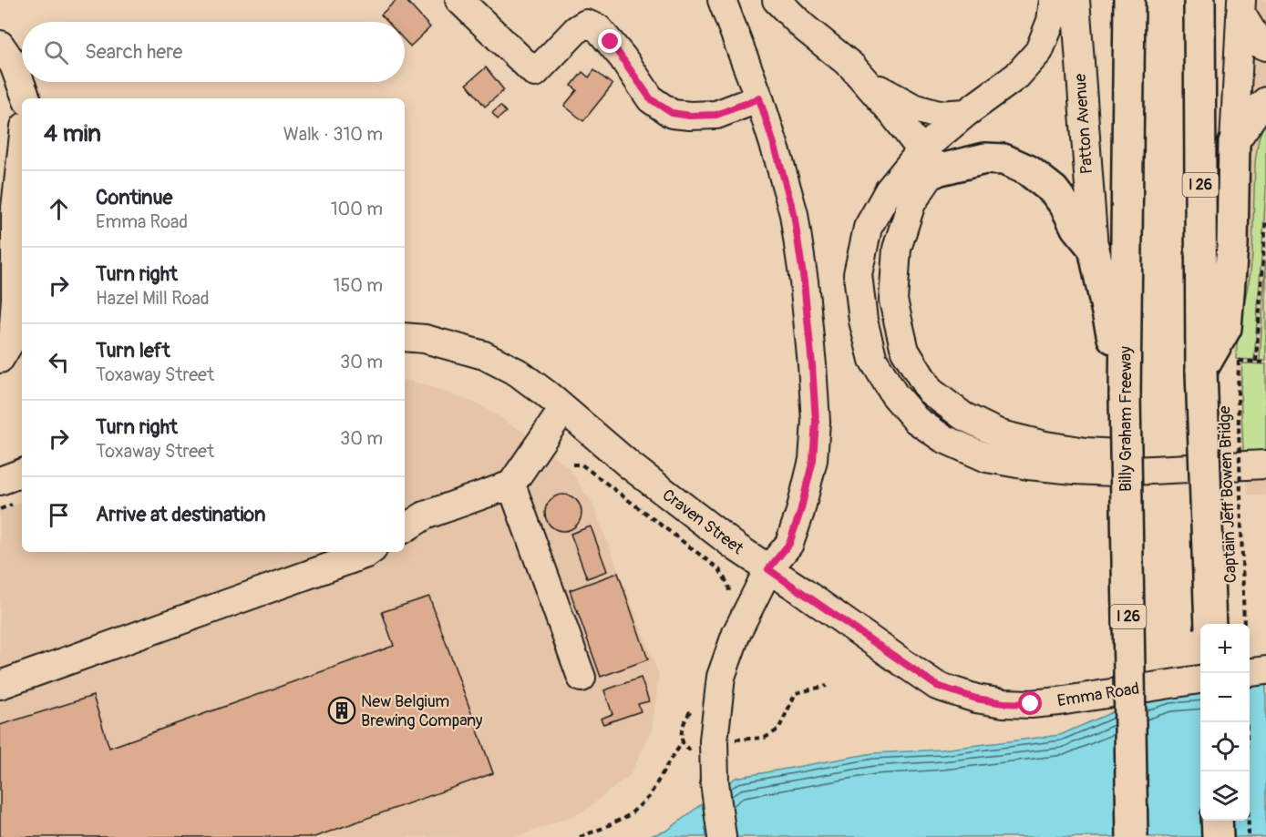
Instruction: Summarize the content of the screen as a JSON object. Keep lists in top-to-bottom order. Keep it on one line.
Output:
{"streets":{"highway":["I 26","Billy Graham Freeway"],"street":["Patton Avenue","Craven Street","Emma Road"],"path":["Captain Jeff Bowen Bridge"]},"crossings":[["Craven Street","Emma Road"]],"places":{"building":["New Belgium Brewing Company"]},"page":{"search":"Search here","heading":["4 min","Walk · 310 m"],"list":[["Continue","Emma Road","100 m"],["Turn right","Hazel Mill Road","150 m"],["Turn left","Toxaway Street","30 m"],["Turn right","Toxaway Street","30 m"],"Arrive at destination"],"map_buttons":["+","−"]}}
